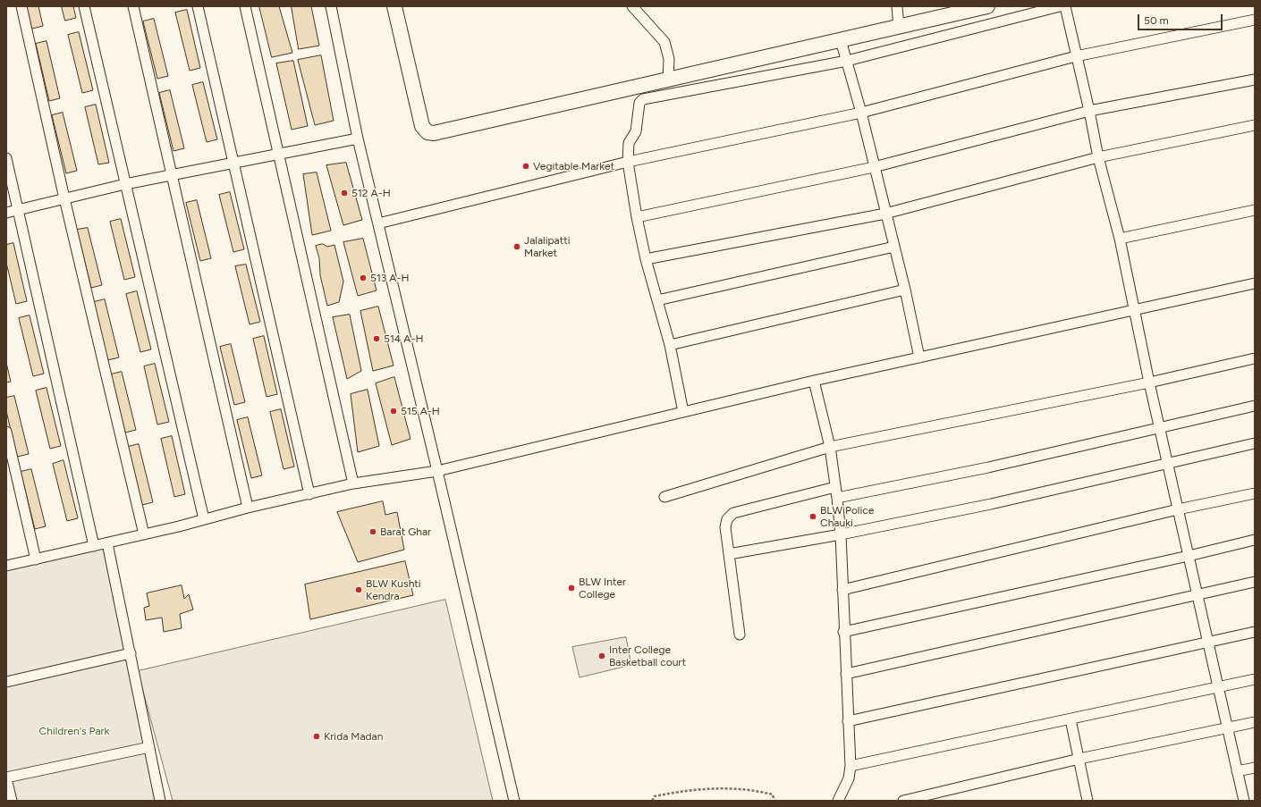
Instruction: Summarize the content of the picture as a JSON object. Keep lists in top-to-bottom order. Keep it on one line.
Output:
{"parks":["Children's Park"],"places":["Vegitable Market","512 A-H","Jalalipatti Market","513 A-H","514 A-H","515 A-H","BLW Police Chauki","Barat Ghar","BLW Inter College","BLW Kushti Kendra","Inter College Basketball court","Krida Madan"],"scale_bar":"50 m"}
